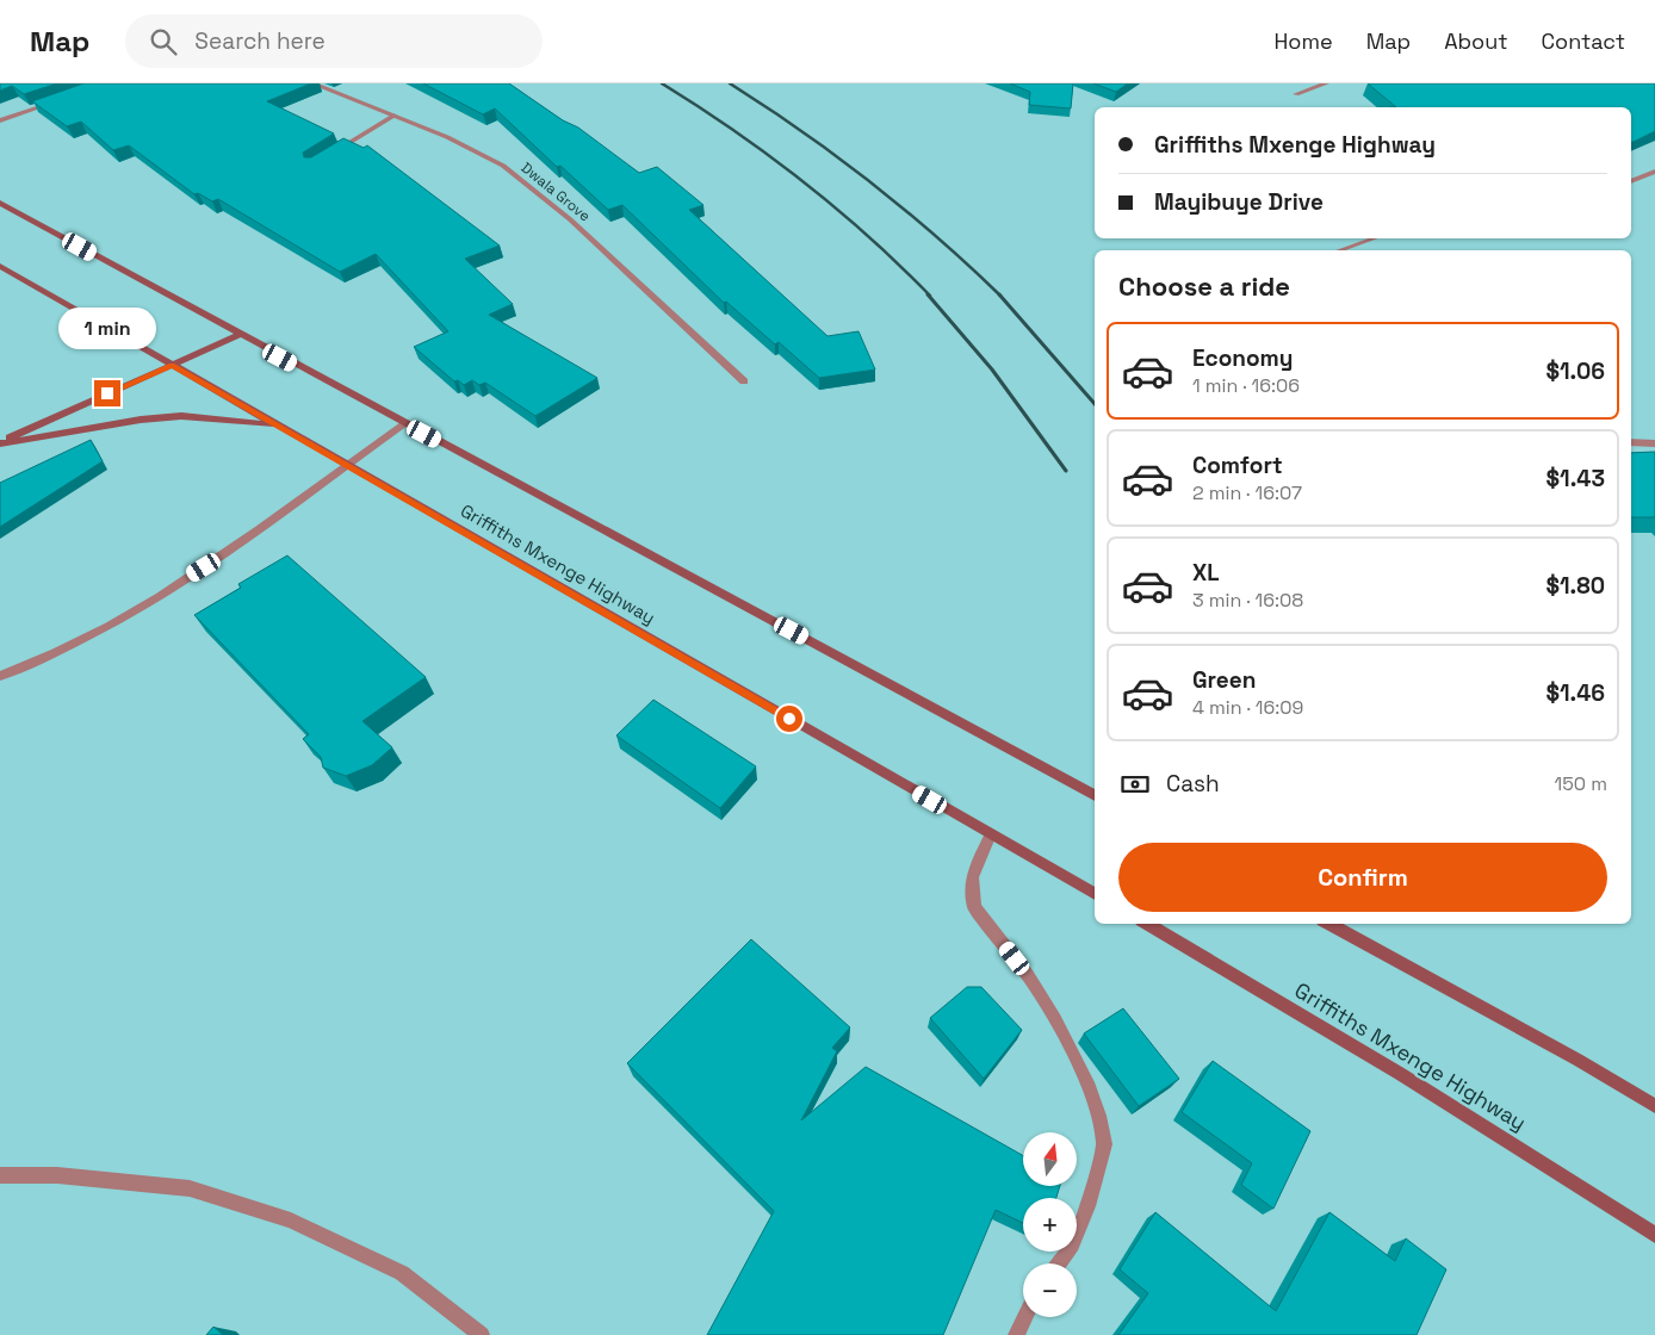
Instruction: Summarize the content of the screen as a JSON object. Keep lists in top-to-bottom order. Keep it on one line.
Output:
{"streets":{"street":["Dwala Grove","Griffiths Mxenge Highway"]},"north":"top","page":{"header":"Map","search":"Search here","nav":["Home","Map","About","Contact"],"banner":["Griffiths Mxenge Highway","Mayibuye Drive"],"heading":"Choose a ride","bubble":"1 min","list":[{"name":"Economy","note":"1 min · 16:06","value":"$1.06"},{"name":"Comfort","note":"2 min · 16:07","value":"$1.43"},{"name":"XL","note":"3 min · 16:08","value":"$1.80"},{"name":"Green","note":"4 min · 16:09","value":"$1.46"}],"pay":["Cash","150 m"],"buttons":"Confirm","map_buttons":["+","−"]}}
